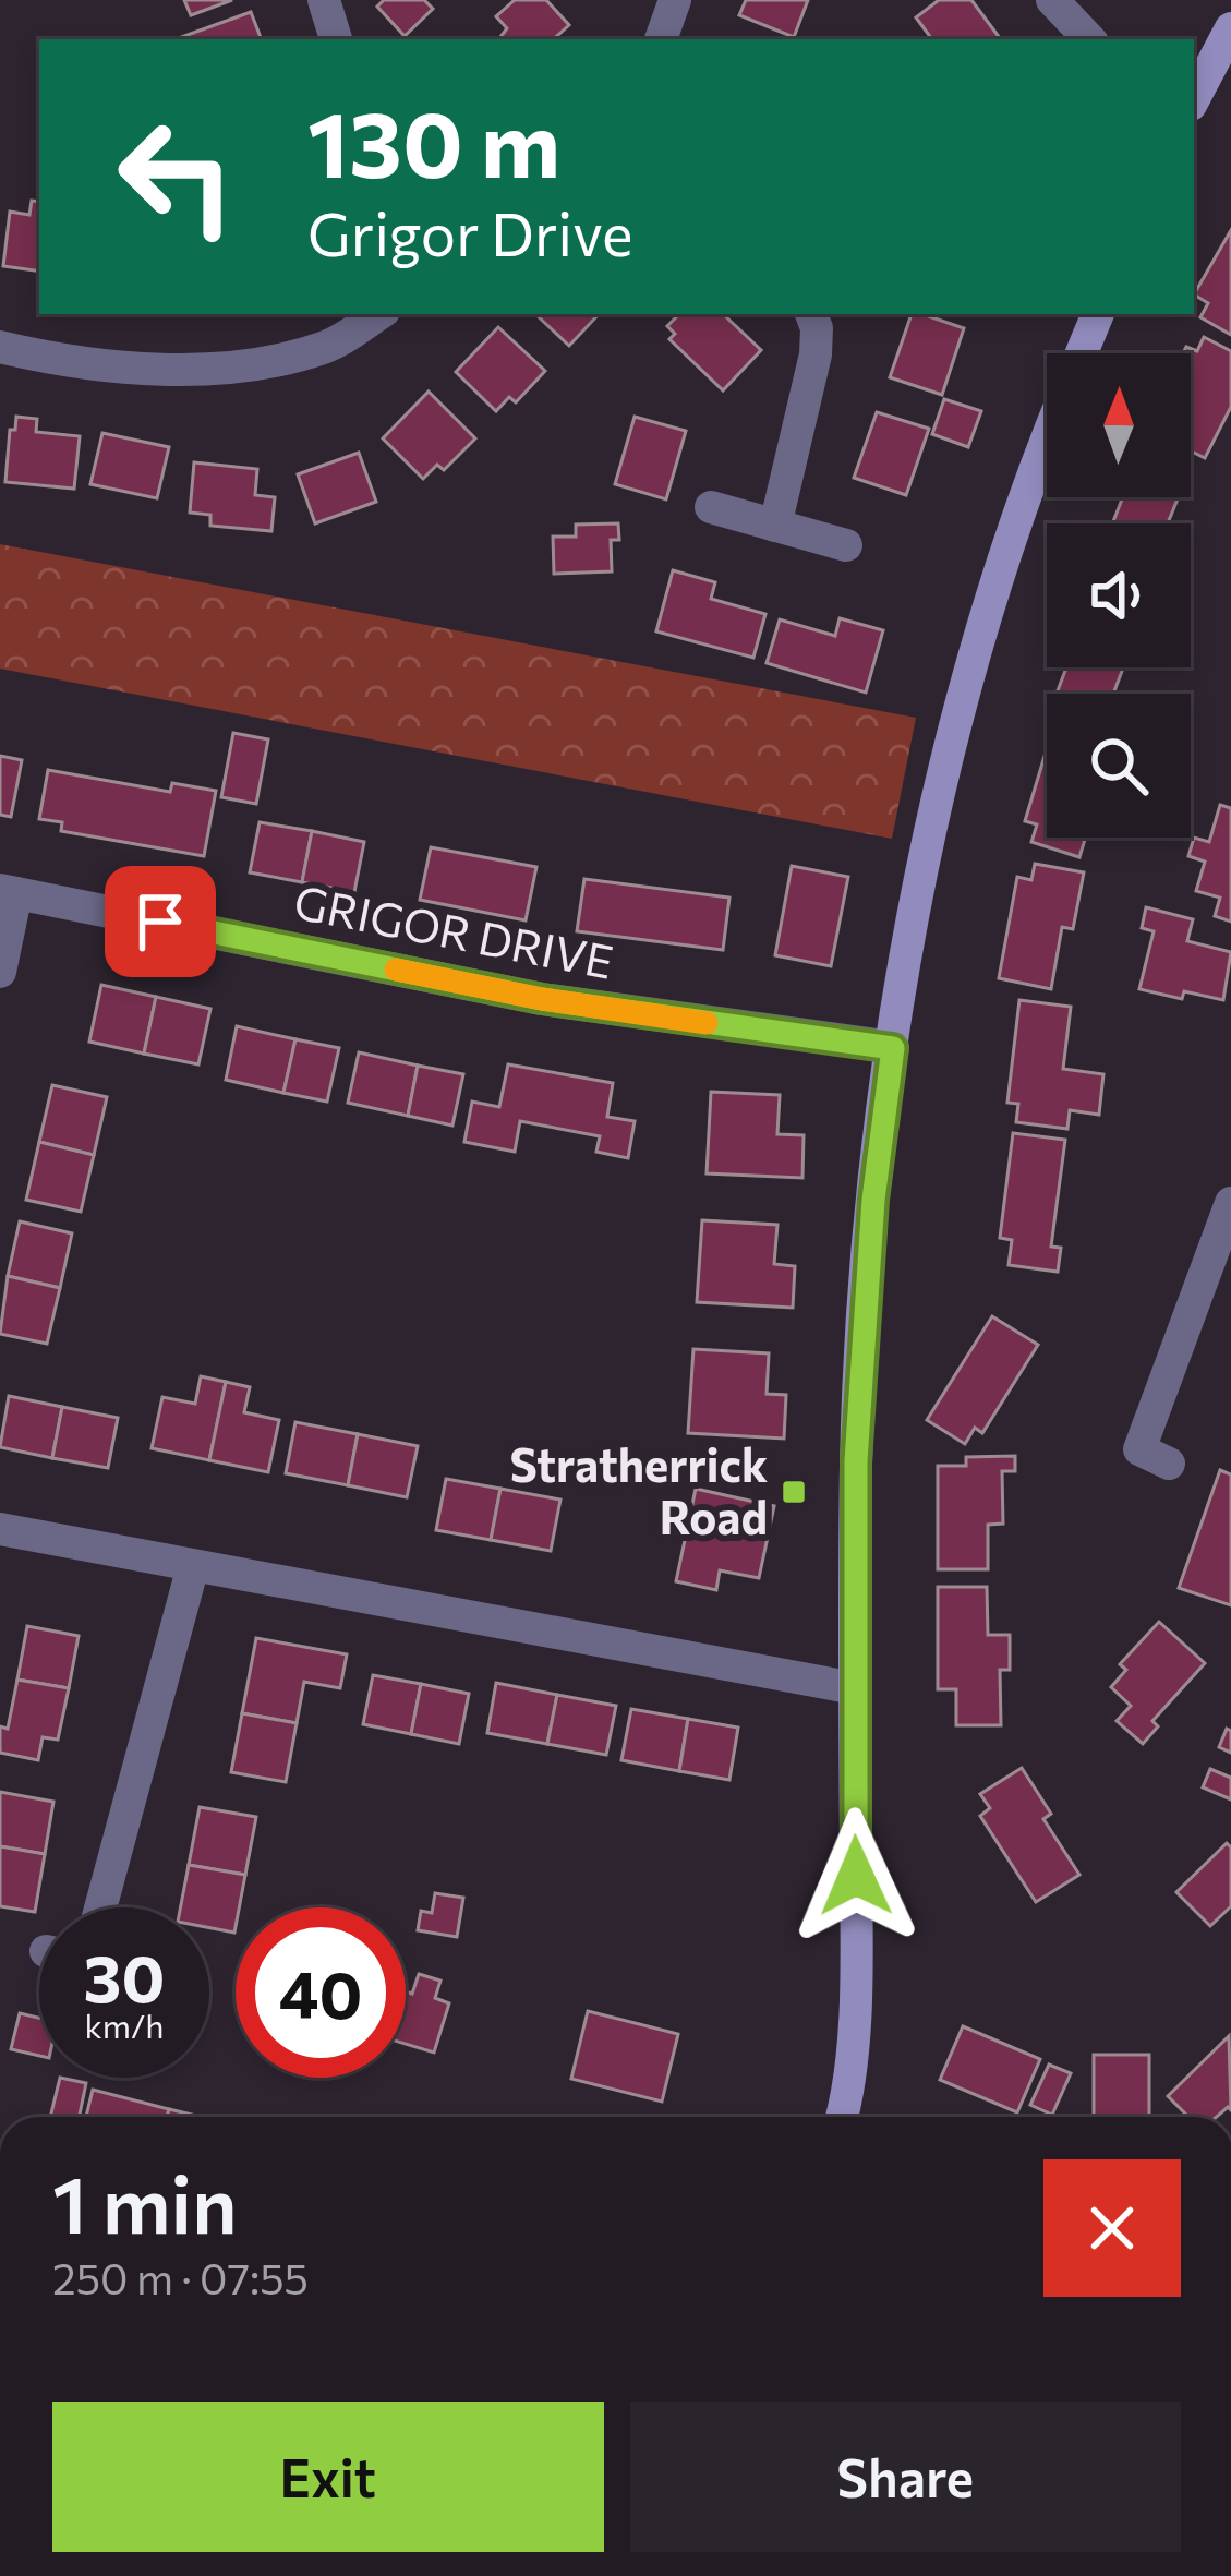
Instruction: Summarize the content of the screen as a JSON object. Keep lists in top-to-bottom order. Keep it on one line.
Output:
{"streets":{"street":["GRIGOR DRIVE"]},"places":{"transit":["Stratherrick Road"]},"north":"top","page":{"turn":["130 m","Grigor Drive"],"speed":"30 km/h","limit":"40","heading":["1 min","250 m · 07:55"],"buttons":["Exit","Share"]}}
